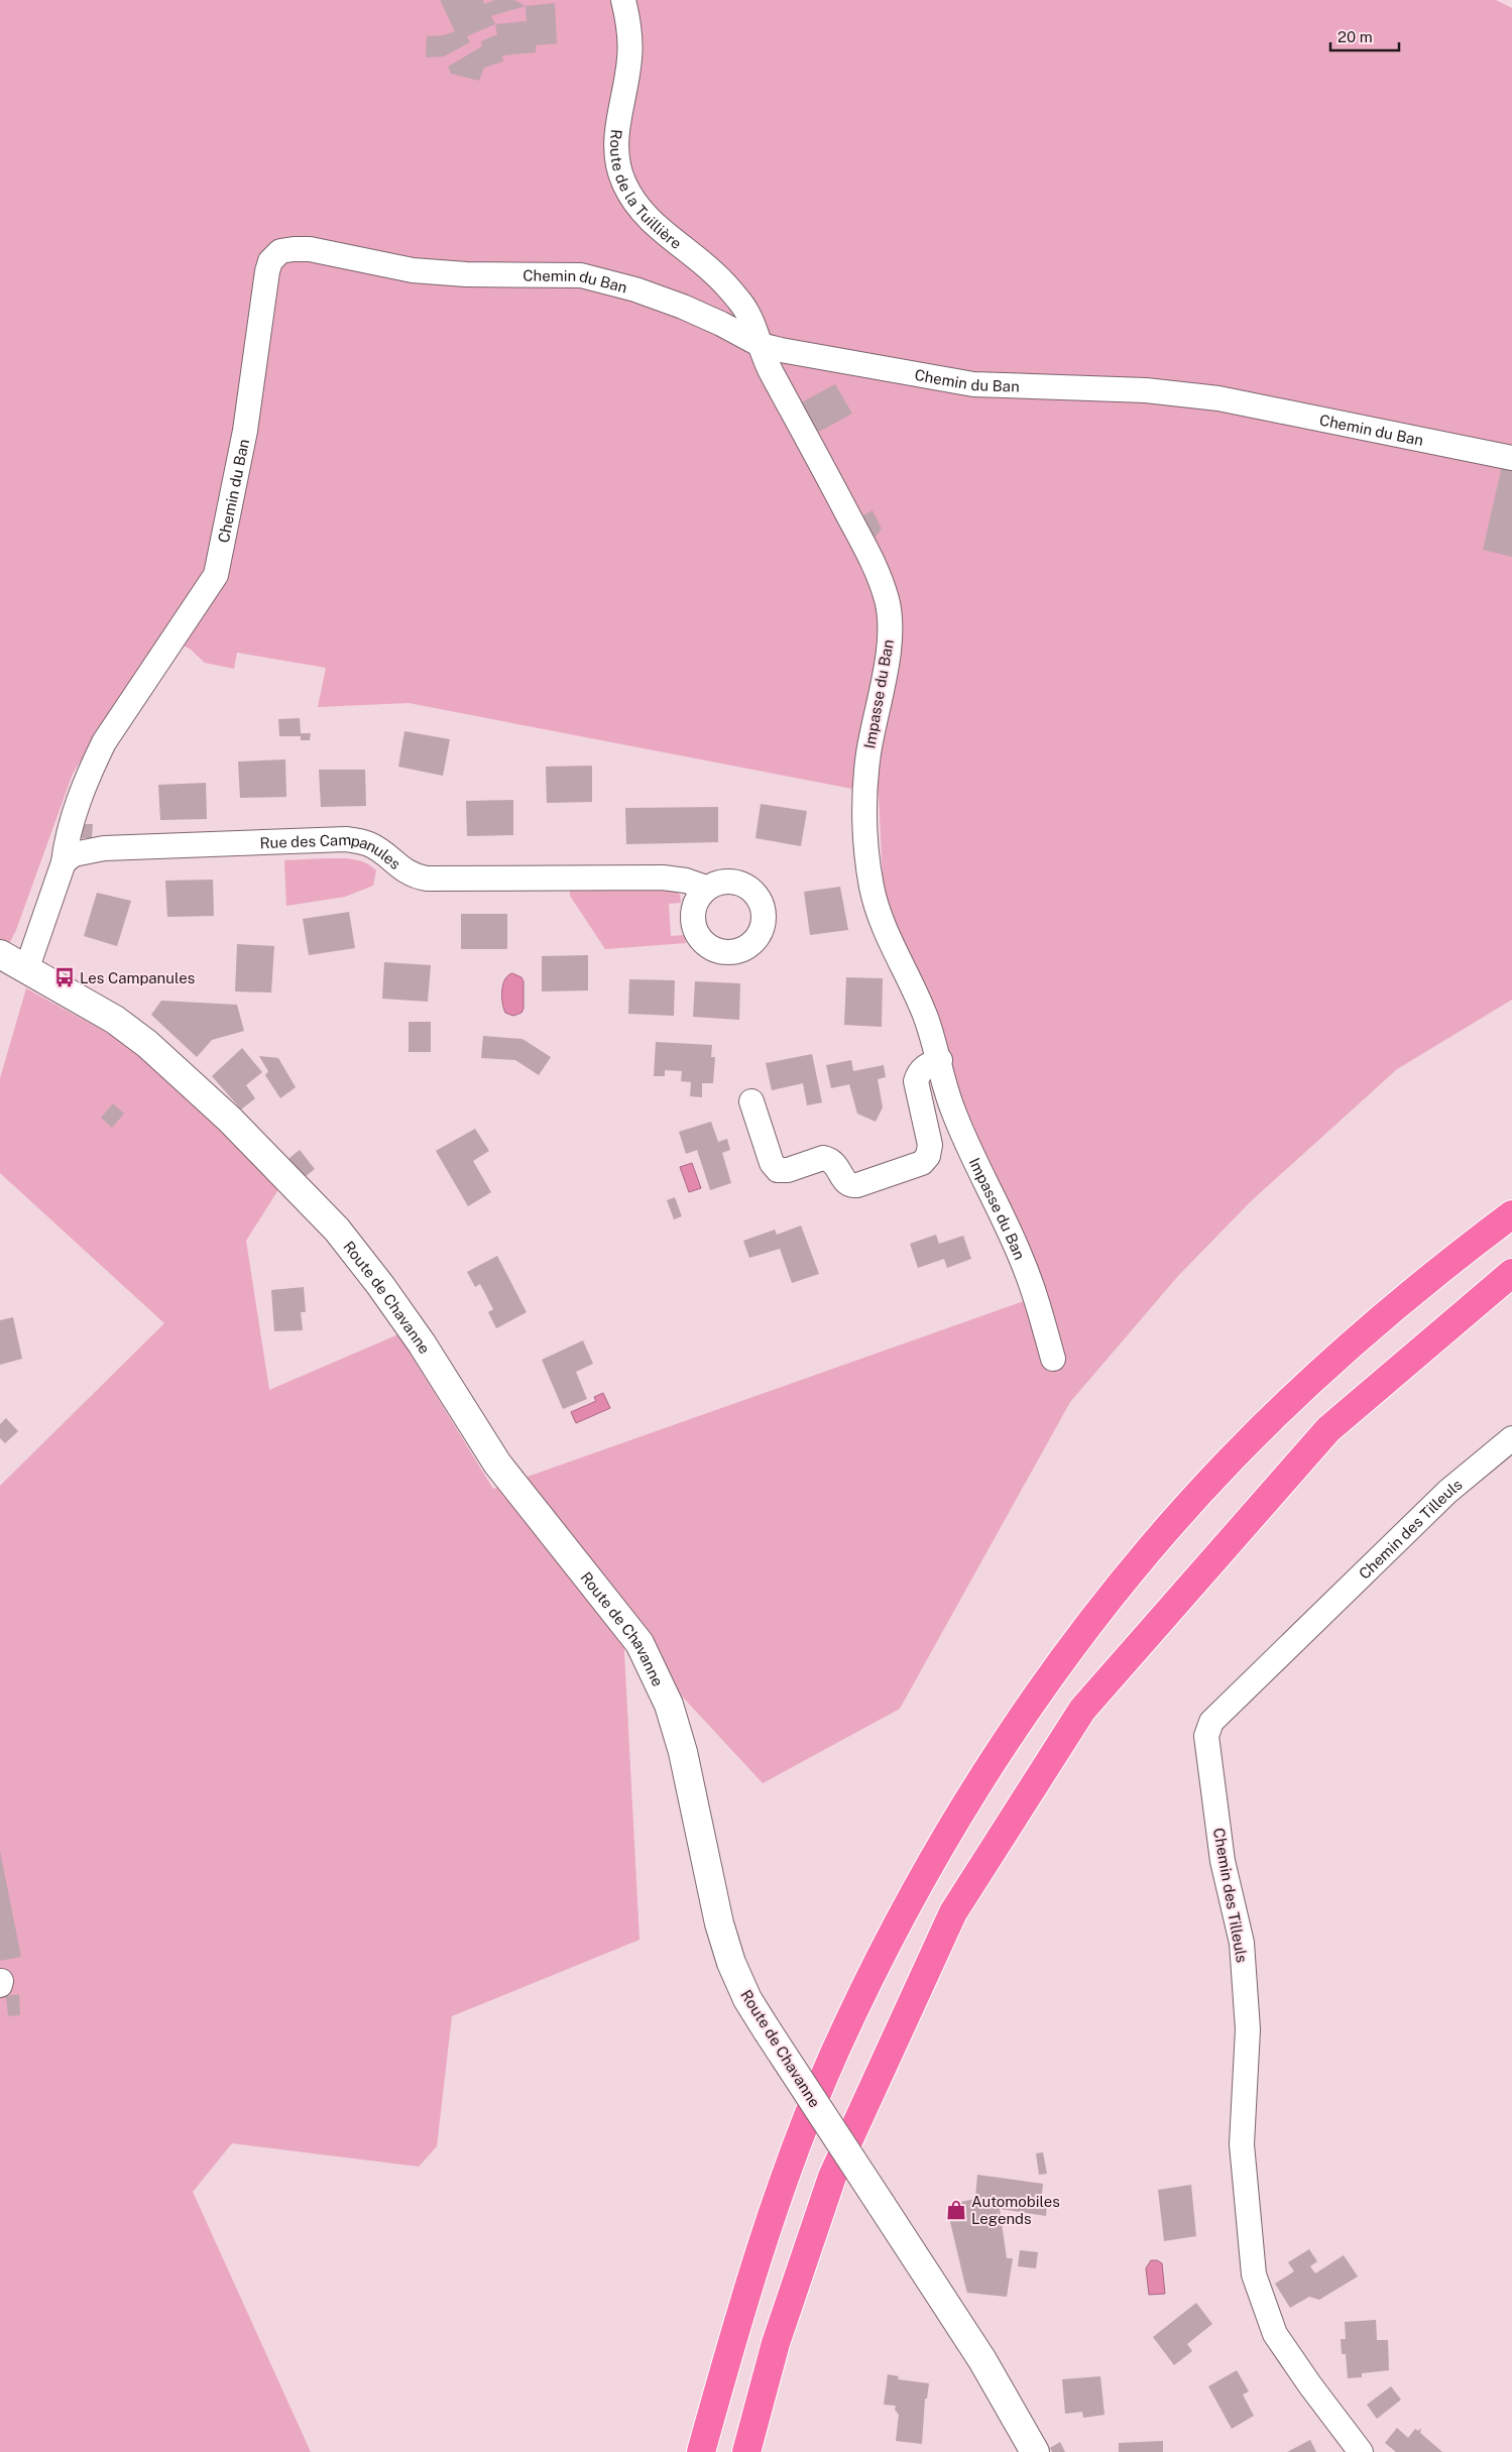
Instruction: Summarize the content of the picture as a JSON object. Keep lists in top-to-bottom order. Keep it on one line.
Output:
{"streets":{"main road":["Route de Chavanne"],"street":["Route de la Tuillière","Chemin du Ban","Impasse du Ban","Rue des Campanules","Chemin des Tilleuls"]},"crossings":[["Route de la Tuillière","Chemin du Ban"],["Route de la Tuillière","Impasse du Ban"],["Chemin du Ban","Impasse du Ban"],["Chemin du Ban","Rue des Campanules"]],"places":{"bus stop":["Les Campanules"],"shop":["Automobiles Legends"]},"scale_bar":"20 m"}
